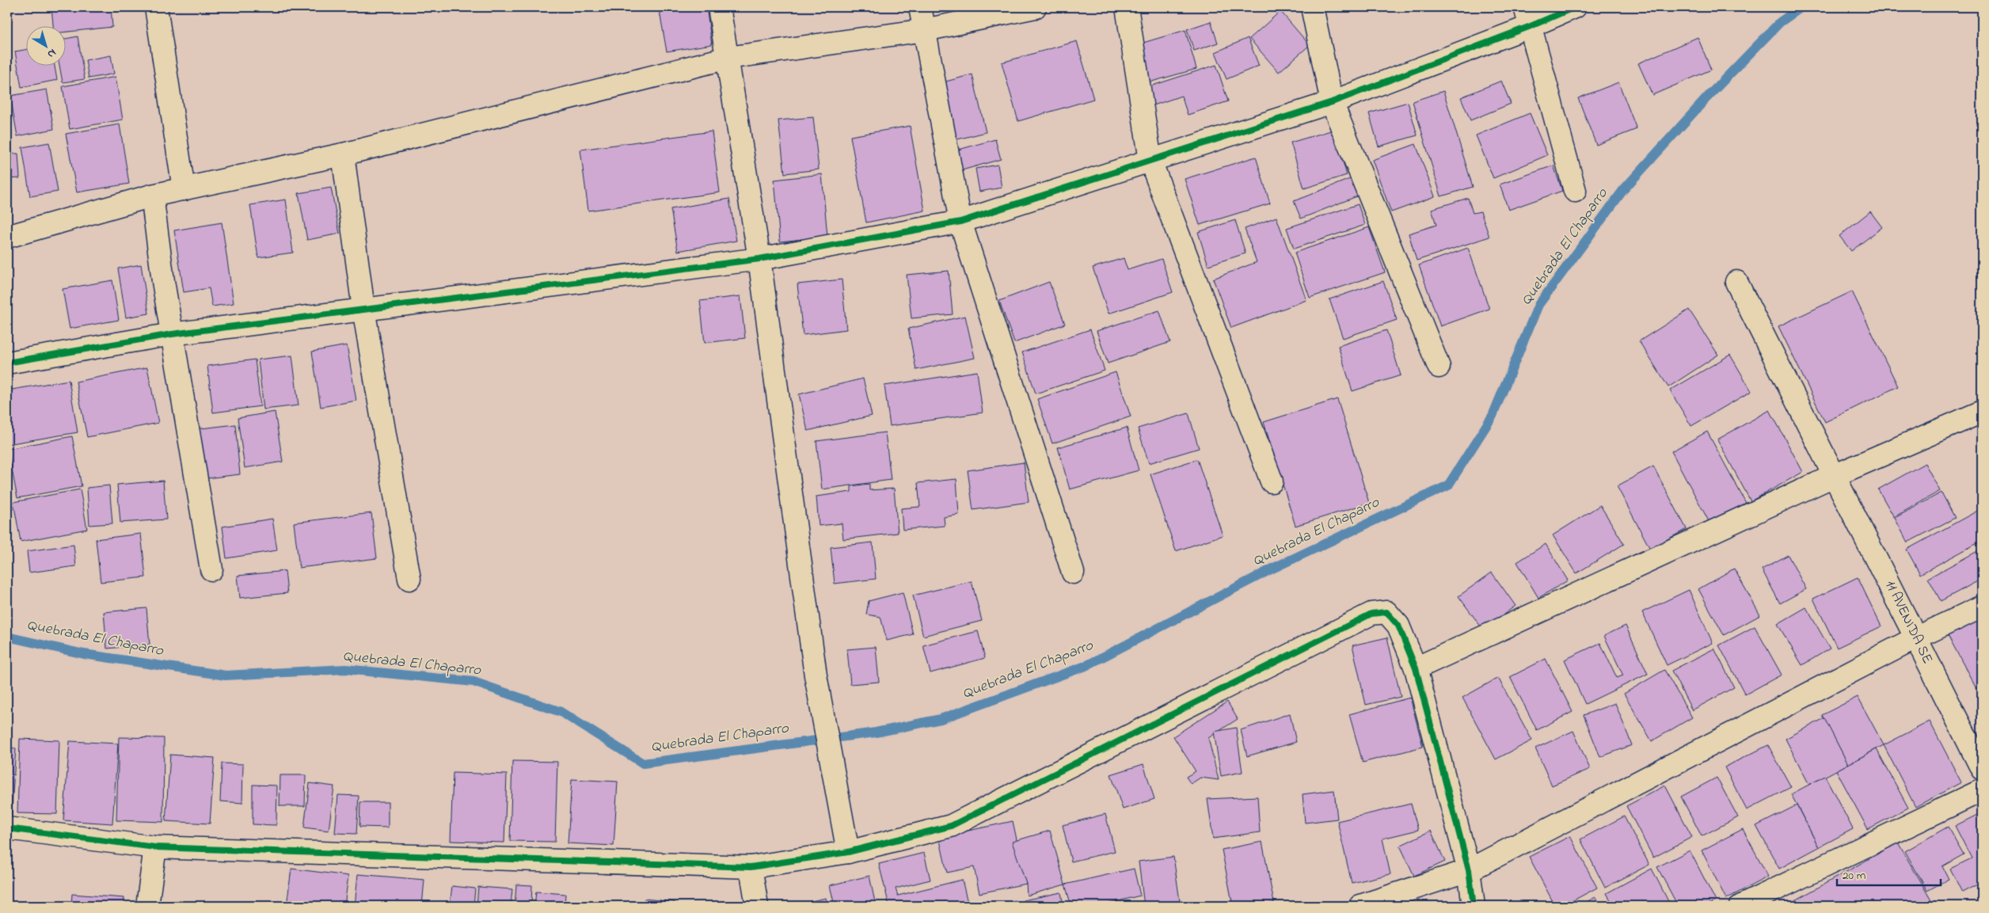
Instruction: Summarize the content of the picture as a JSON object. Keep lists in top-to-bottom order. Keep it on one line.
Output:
{"streets":{"street":["11 AVENIDA SE"]},"water":["Quebrada El Chaparro"],"scale_bar":"20 m","north":"bottom right"}
